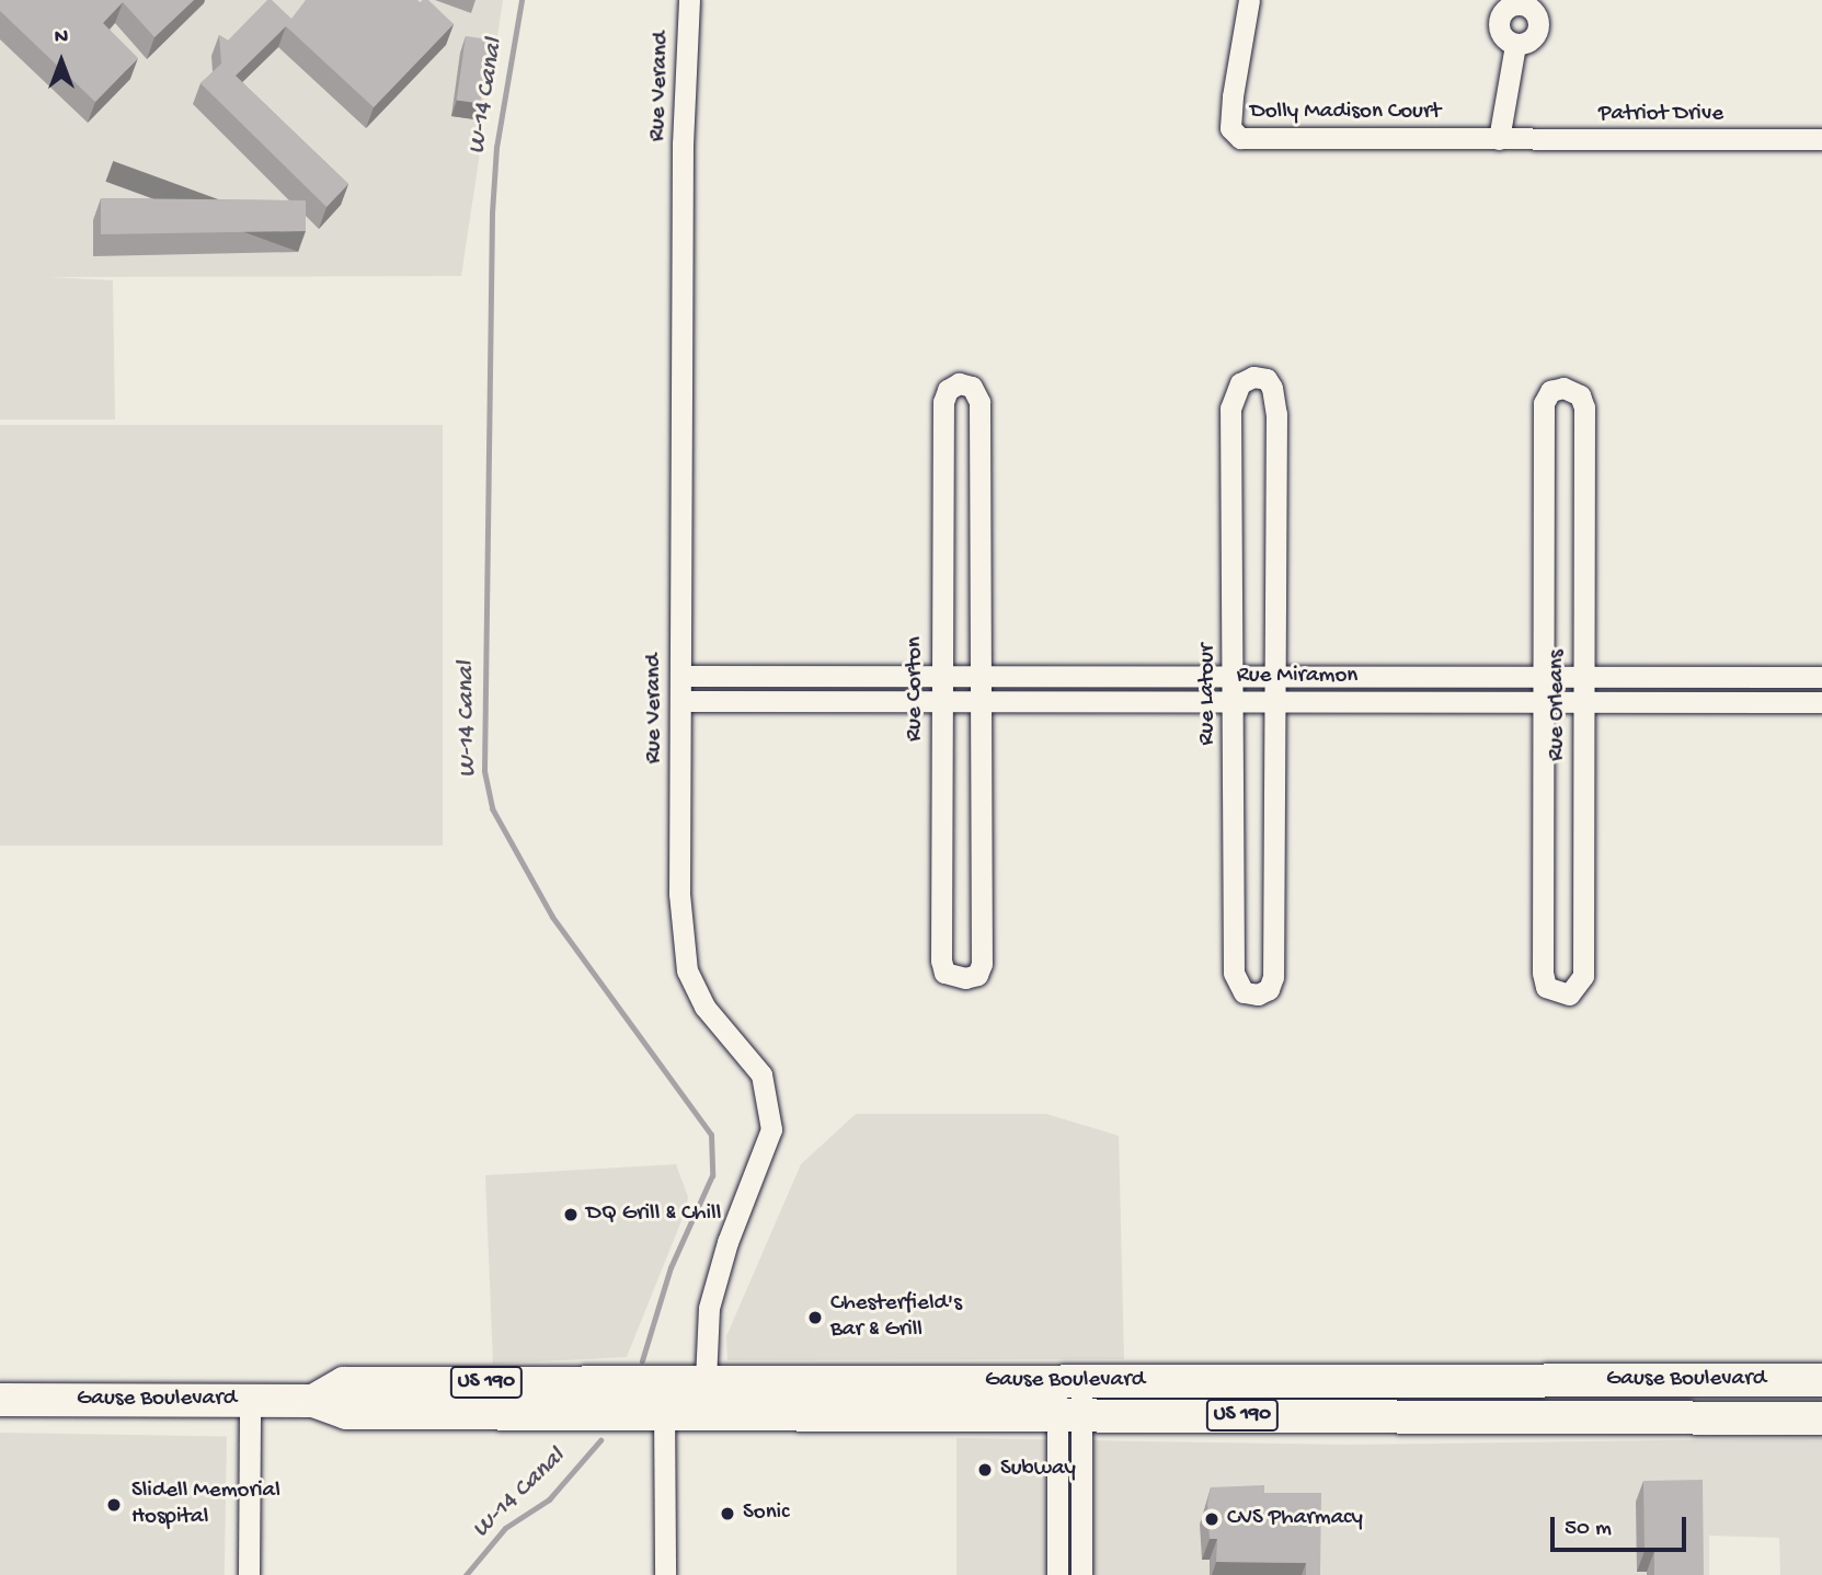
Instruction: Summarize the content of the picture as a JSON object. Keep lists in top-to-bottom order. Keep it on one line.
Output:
{"streets":{"main road":["Gause Boulevard","US 190"],"street":["Rue Verand","Dolly Madison Court","Patriot Drive","Rue Miramon","Rue Corton","Rue Latour","Rue Orleans"]},"crossings":[["Rue Verand","Rue Miramon"],["Rue Verand","Gause Boulevard"],["Dolly Madison Court","Patriot Drive"],["Rue Miramon","Rue Corton"],["Rue Miramon","Rue Latour"],["Rue Miramon","Rue Orleans"]],"water":["W-14 Canal"],"places":["DQ Grill & Chill","Chesterfield's Bar & Grill","Subway","Slidell Memorial Hospital","Sonic","CVS Pharmacy"],"scale_bar":"50 m","north":"top"}
